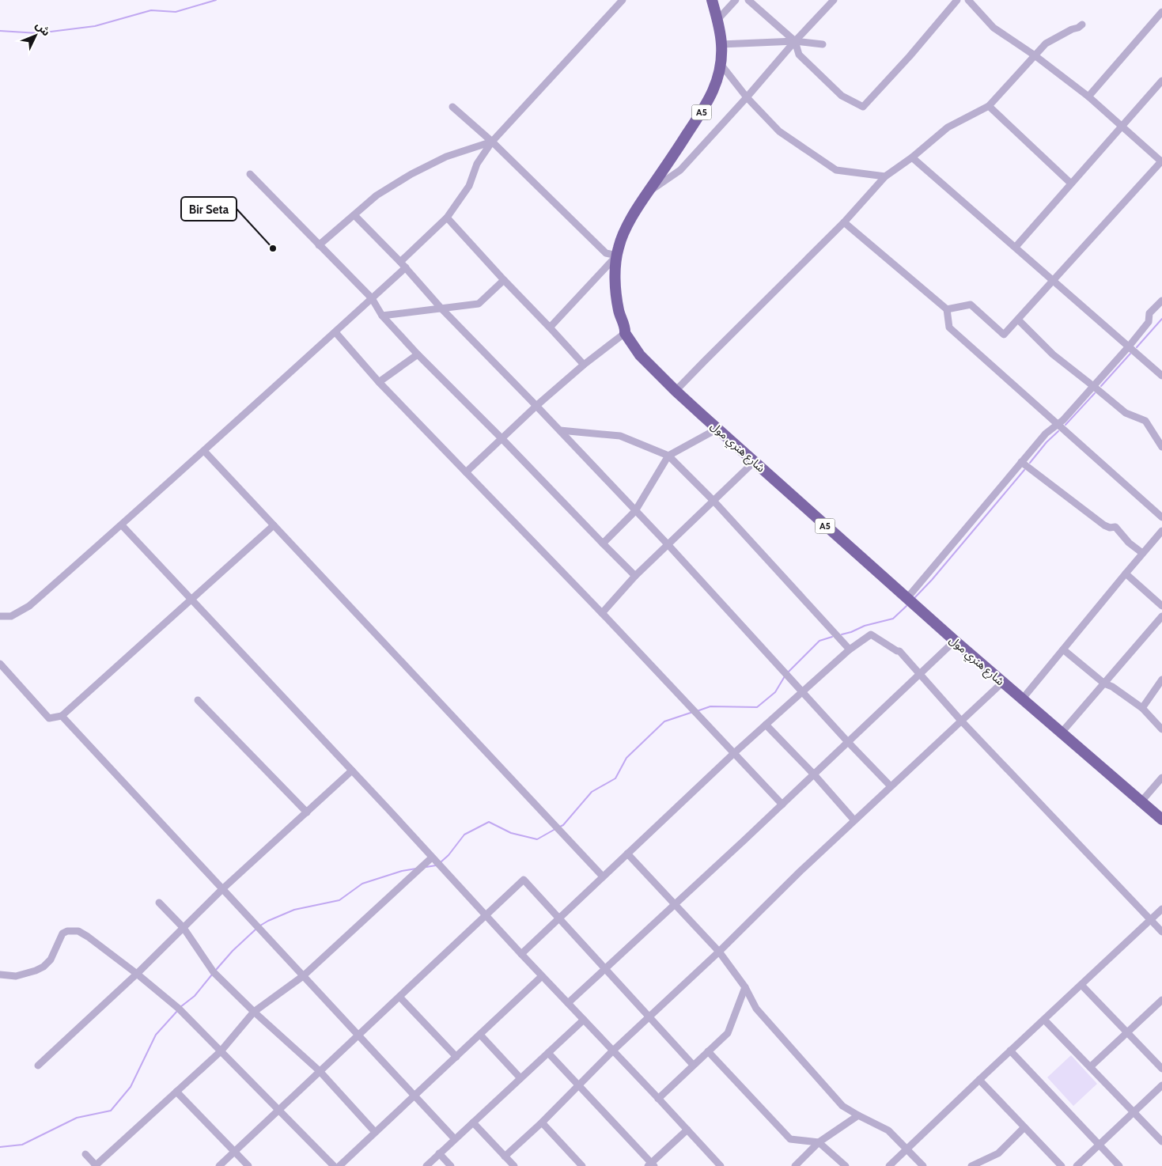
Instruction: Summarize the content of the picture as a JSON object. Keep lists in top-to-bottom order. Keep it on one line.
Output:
{"streets":{"highway":["A5","شارع هنري مول"]},"crossings":[["A5","شارع هنري مول"]],"places":["Bir Seta"],"north":"top right"}
